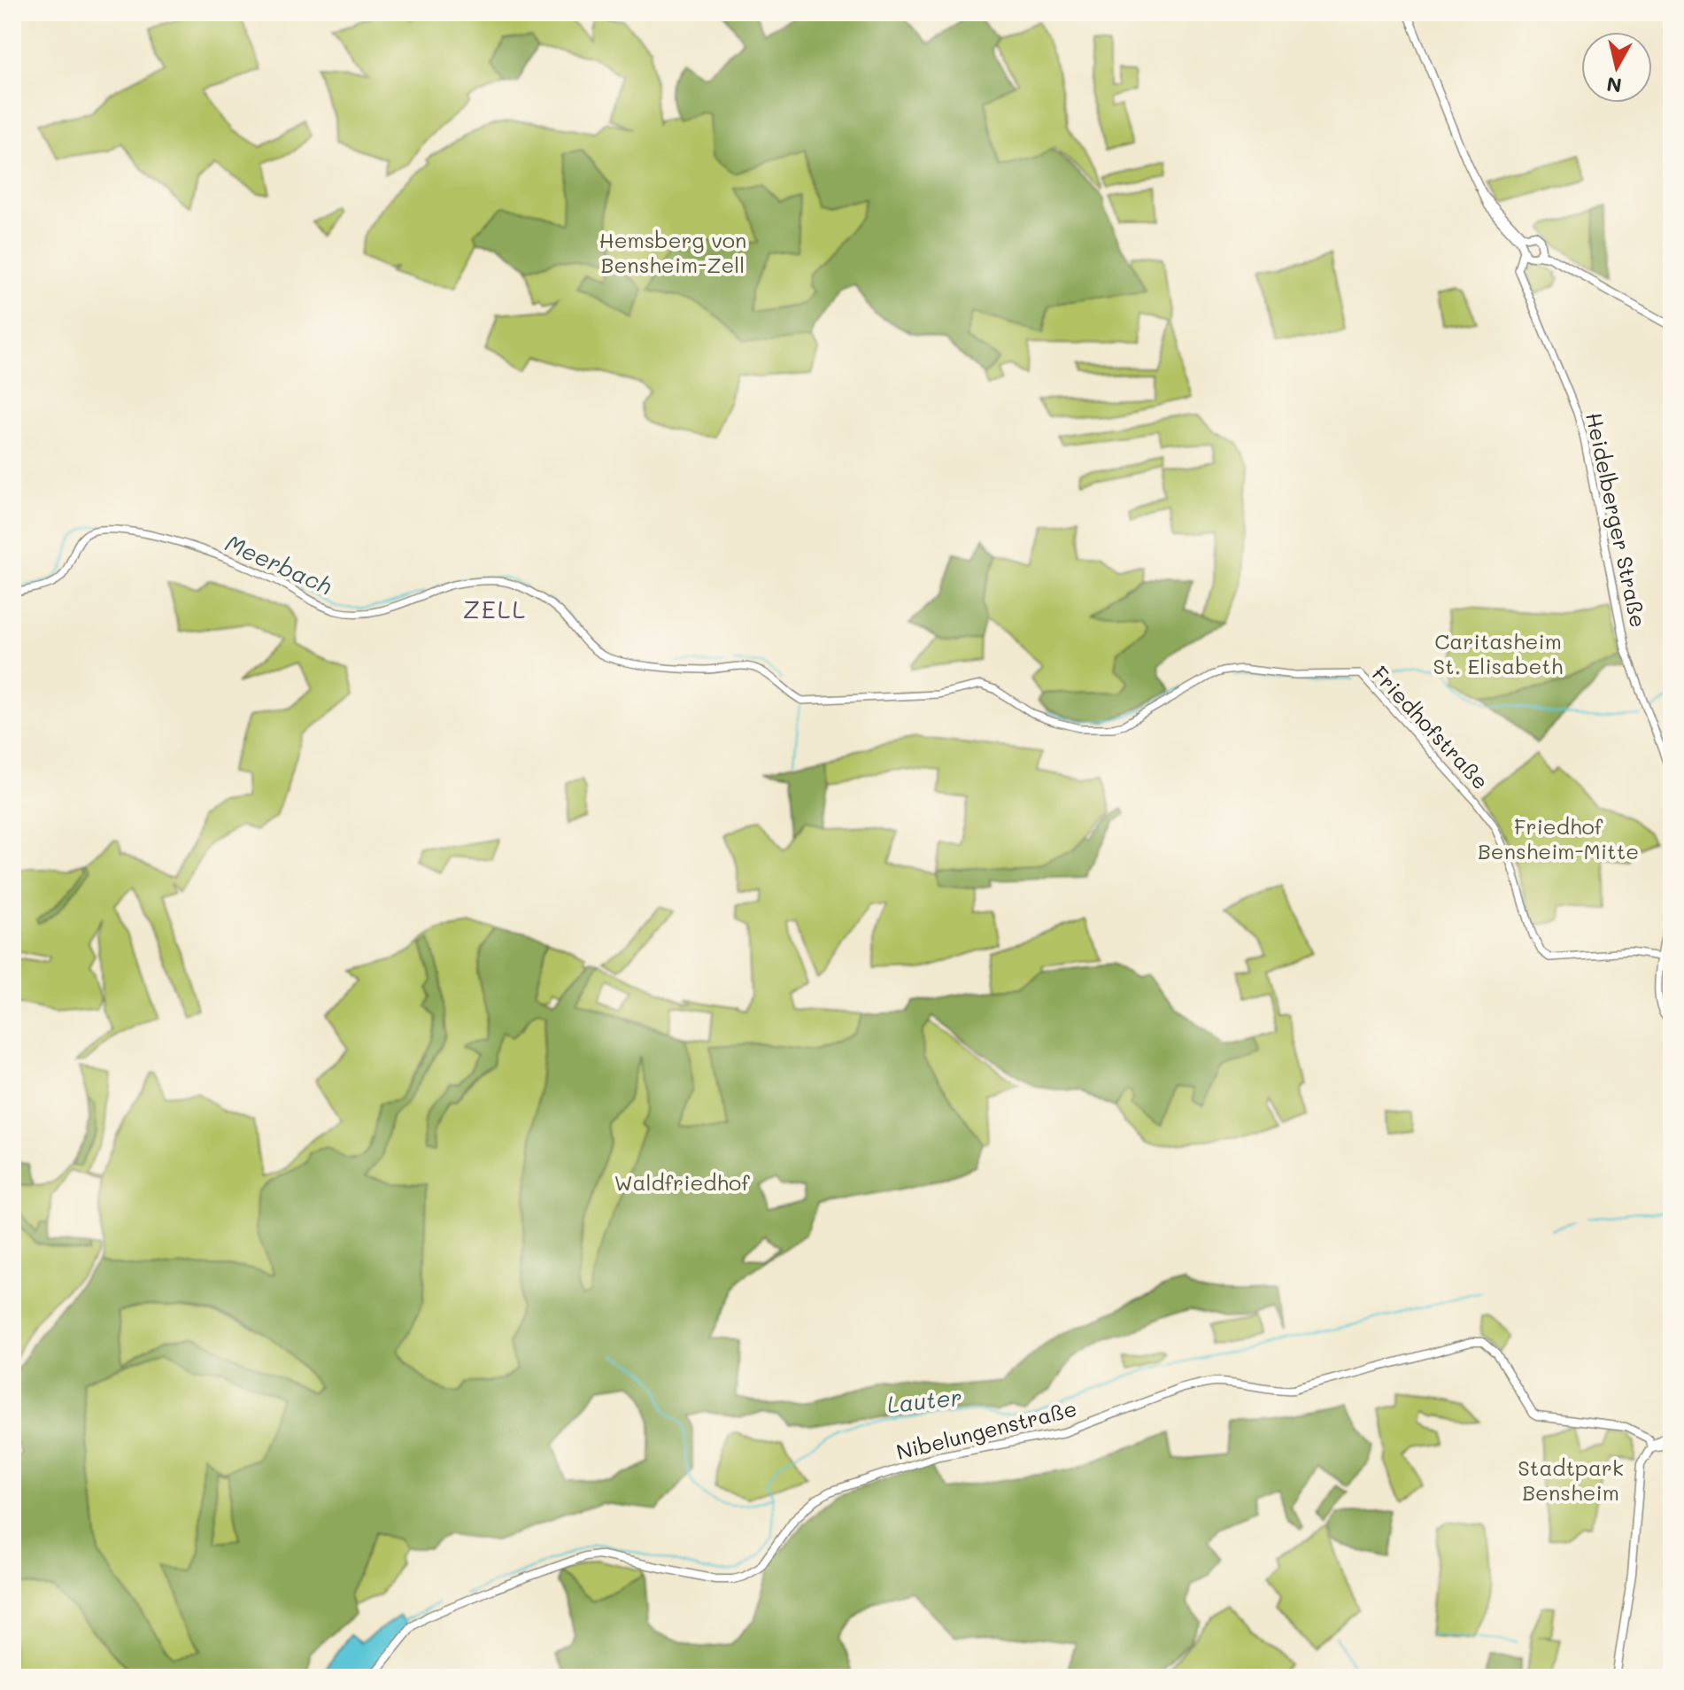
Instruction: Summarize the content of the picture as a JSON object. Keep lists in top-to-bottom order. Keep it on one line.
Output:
{"streets":{"main road":["Nibelungenstraße"],"street":["Heidelberger Straße","Friedhofstraße"]},"districts":["ZELL"],"water":["Meerbach","Lauter"],"parks":["Hemsberg von Bensheim-Zell","Caritasheim St. Elisabeth","Friedhof Bensheim-Mitte","Waldfriedhof","Stadtpark Bensheim"],"north":"bottom"}
